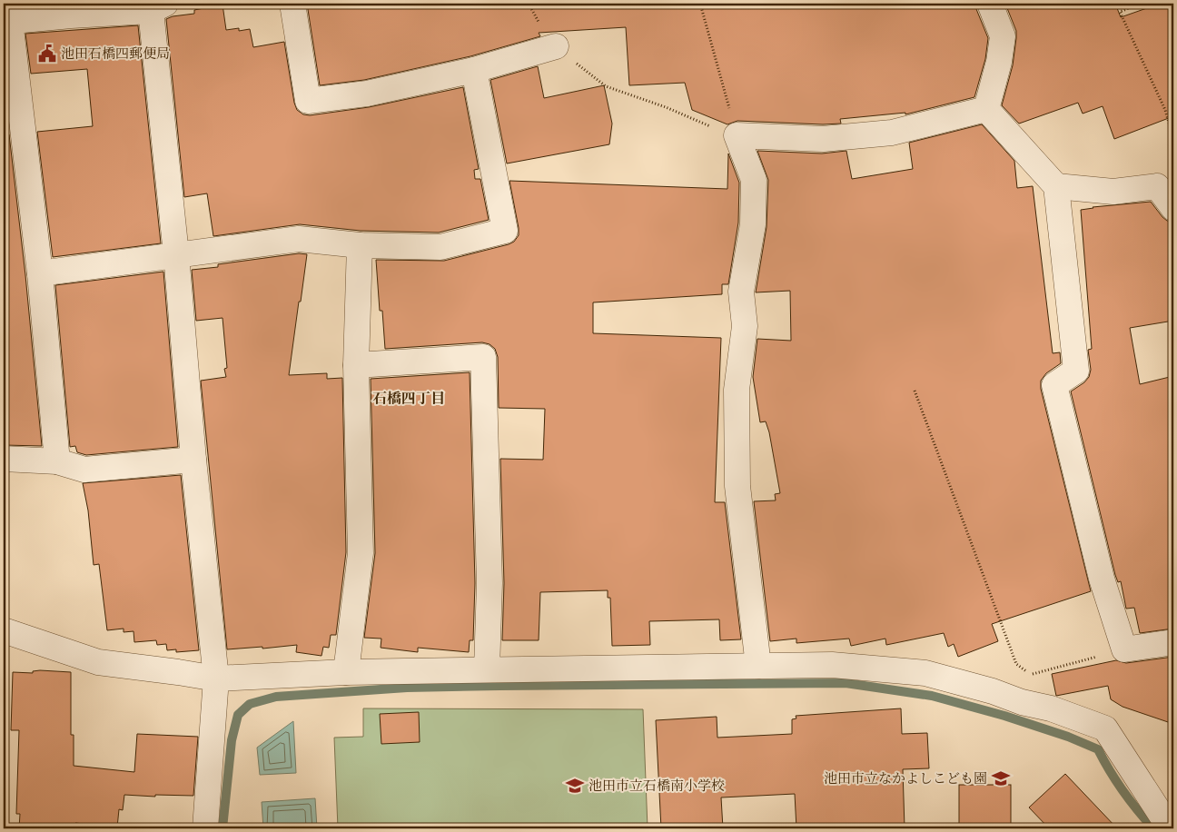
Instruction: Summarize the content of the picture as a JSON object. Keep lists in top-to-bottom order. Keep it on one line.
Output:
{"districts":["石橋四丁目"],"places":{"public building":["池田石橋四郵便局"],"school or university":["池田市立なかよしこども園","池田市立石橋南小学校"]}}
